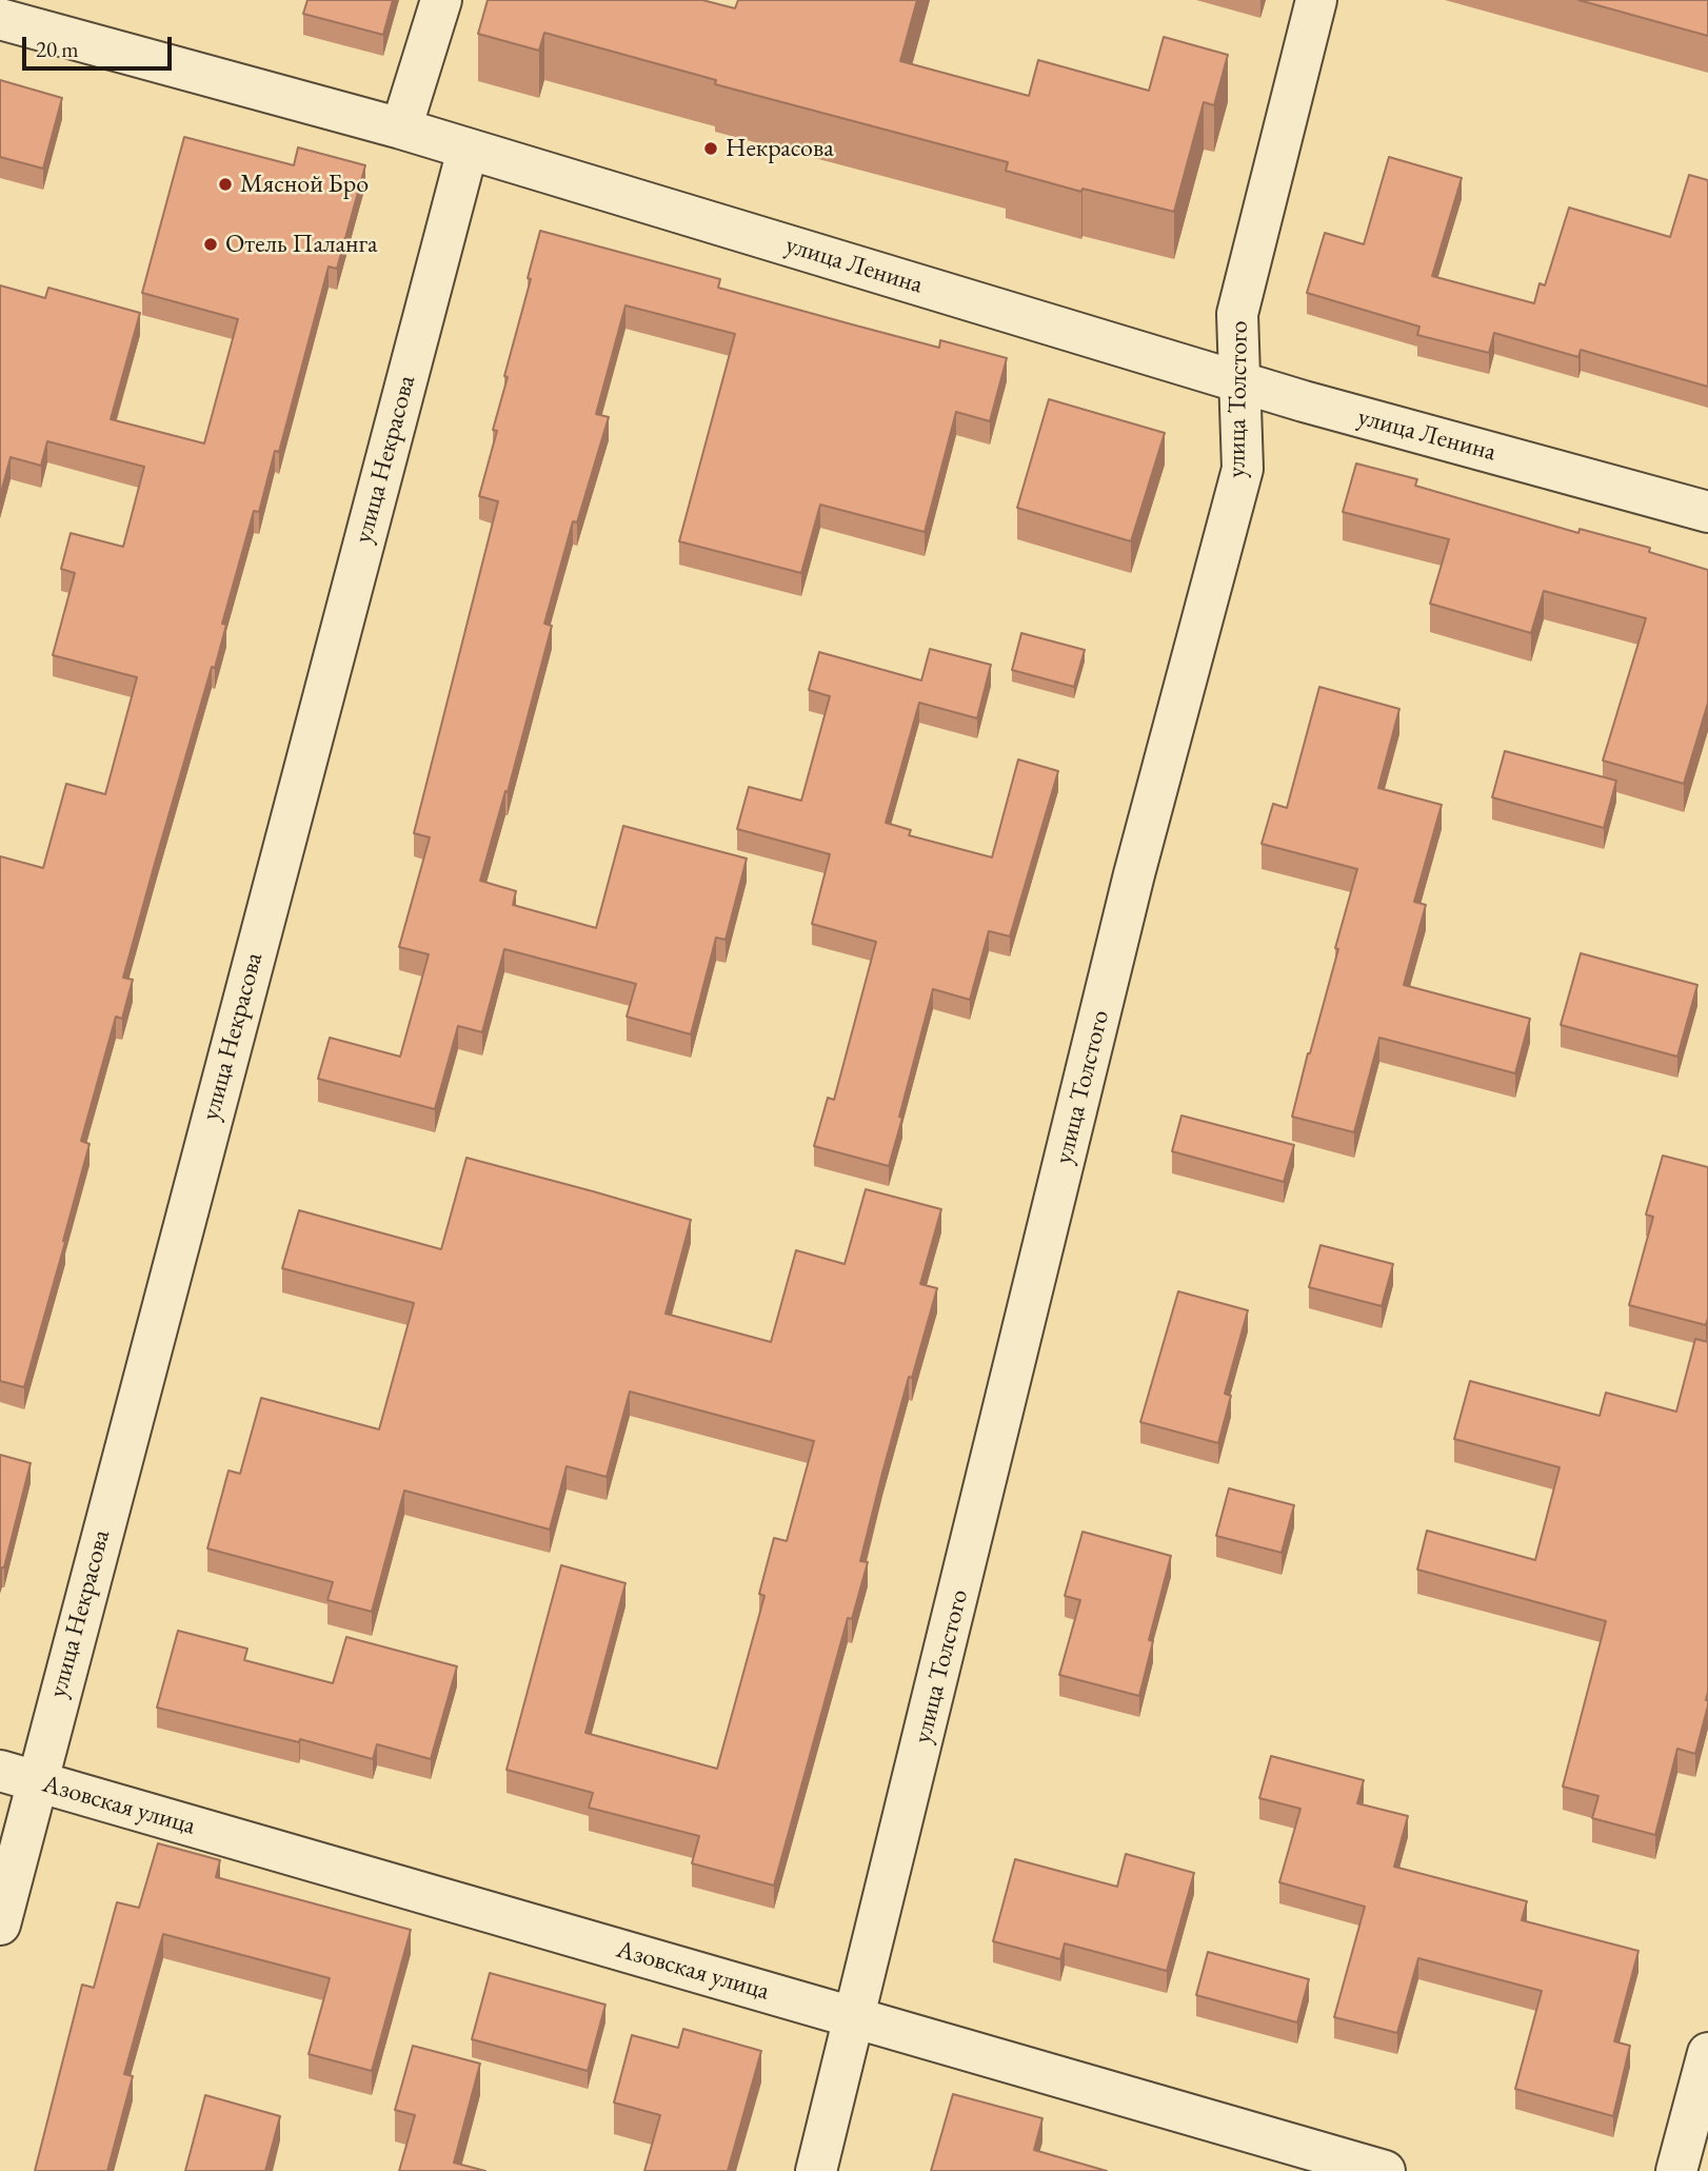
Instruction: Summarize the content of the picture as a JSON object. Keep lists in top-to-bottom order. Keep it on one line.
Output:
{"streets":{"street":["улица Ленина","улица Толстого","улица Некрасова","Азовская улица"]},"crossings":[["улица Ленина","улица Толстого"],["улица Ленина","улица Некрасова"],["улица Толстого","Азовская улица"],["улица Некрасова","Азовская улица"]],"places":["Некрасова","Мясной Бро","Отель Паланга"],"scale_bar":"20 m"}
